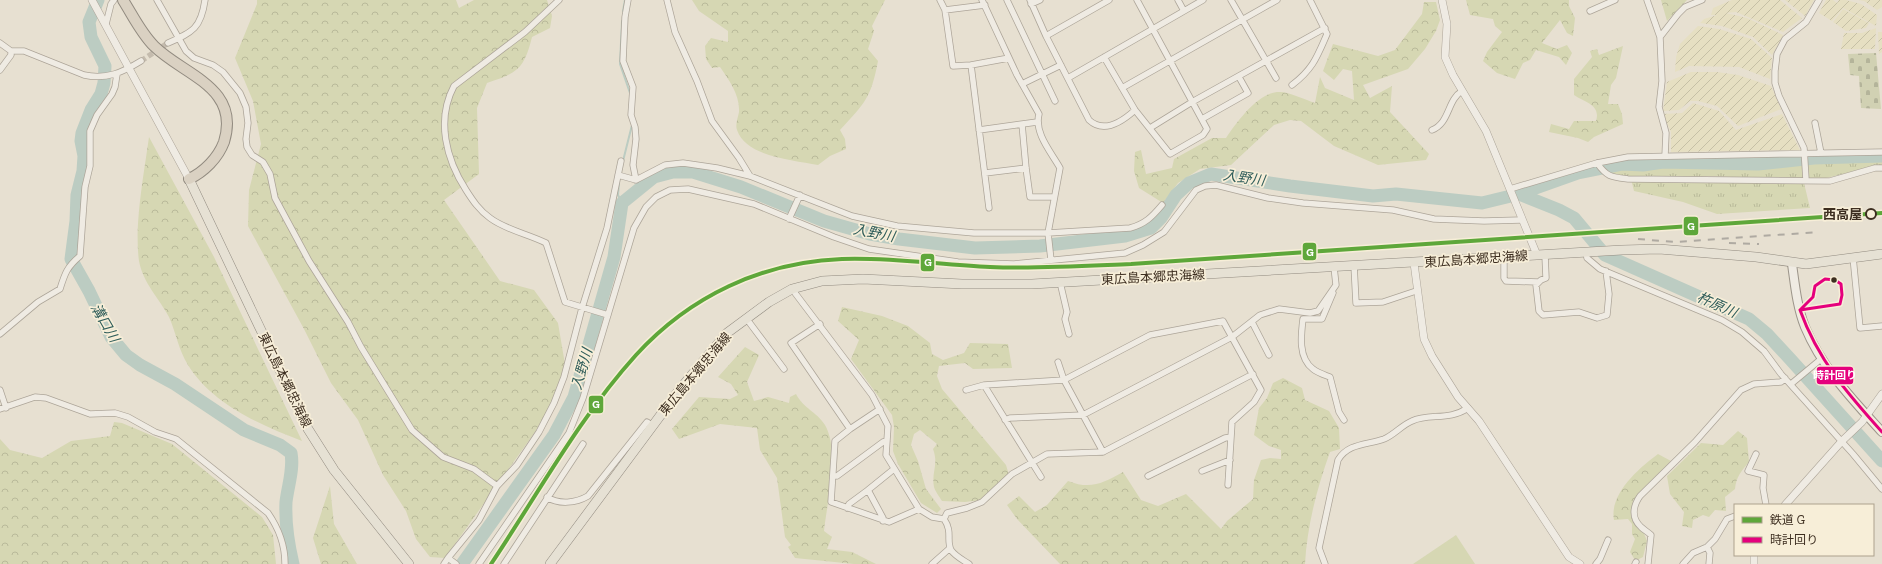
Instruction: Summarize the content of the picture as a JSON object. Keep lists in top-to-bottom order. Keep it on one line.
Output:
{"streets":{"main road":["東広島本郷忠海線"]},"water":["入野川","杵原川","溝口川"],"places":["西高屋"],"lines":["rail line G","transit line 時計回り"],"legend":["鉄道 G","時計回り"]}
